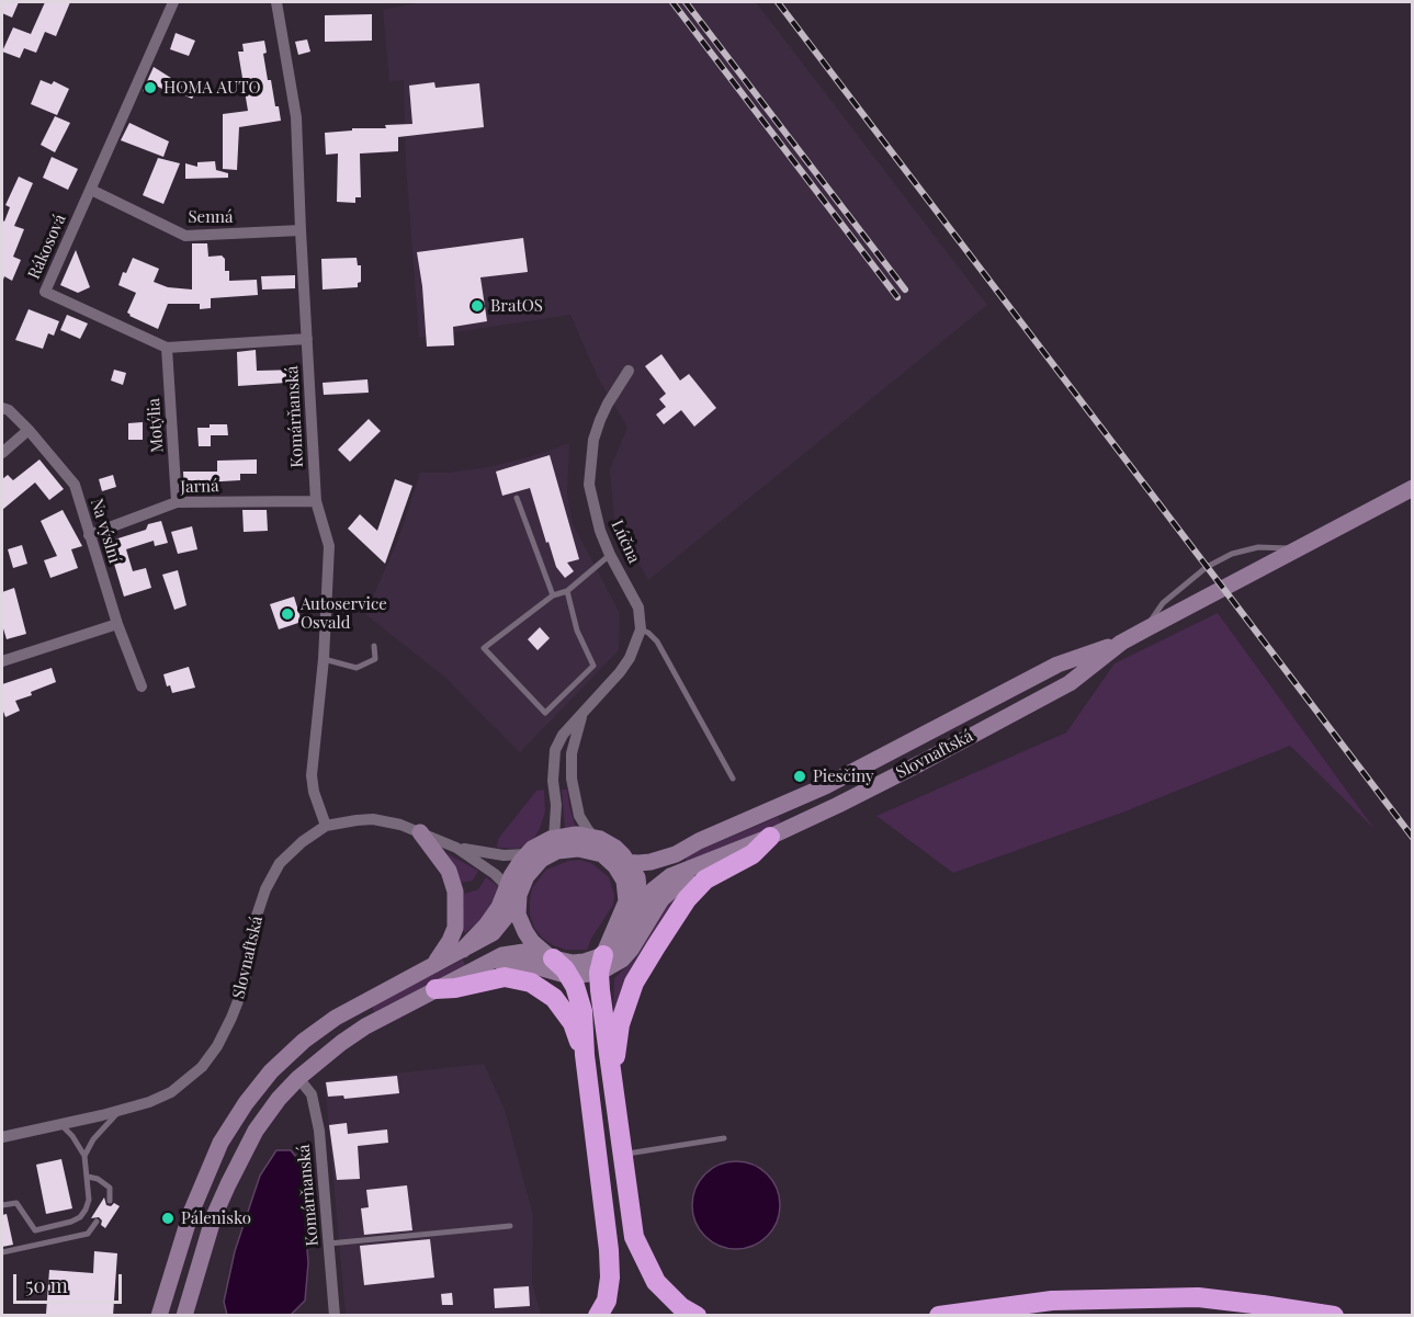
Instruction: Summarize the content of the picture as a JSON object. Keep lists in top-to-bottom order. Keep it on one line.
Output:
{"streets":{"main road":["Slovnaftská"],"street":["Senná","Rákosová","Komárňanská","Motýlia","Jarná","Na výslní","Lúčna"]},"crossings":[["Senná","Rákosová"],["Senná","Komárňanská"],["Rákosová","Komárňanská"],["Rákosová","Motýlia"],["Komárňanská","Jarná"],["Komárňanská","Slovnaftská"],["Motýlia","Jarná"],["Jarná","Na výslní"]],"places":["HOMA AUTO","BratOS","Autoservice Osvald","Piesčiny","Pálenisko"],"scale_bar":"50 m"}
